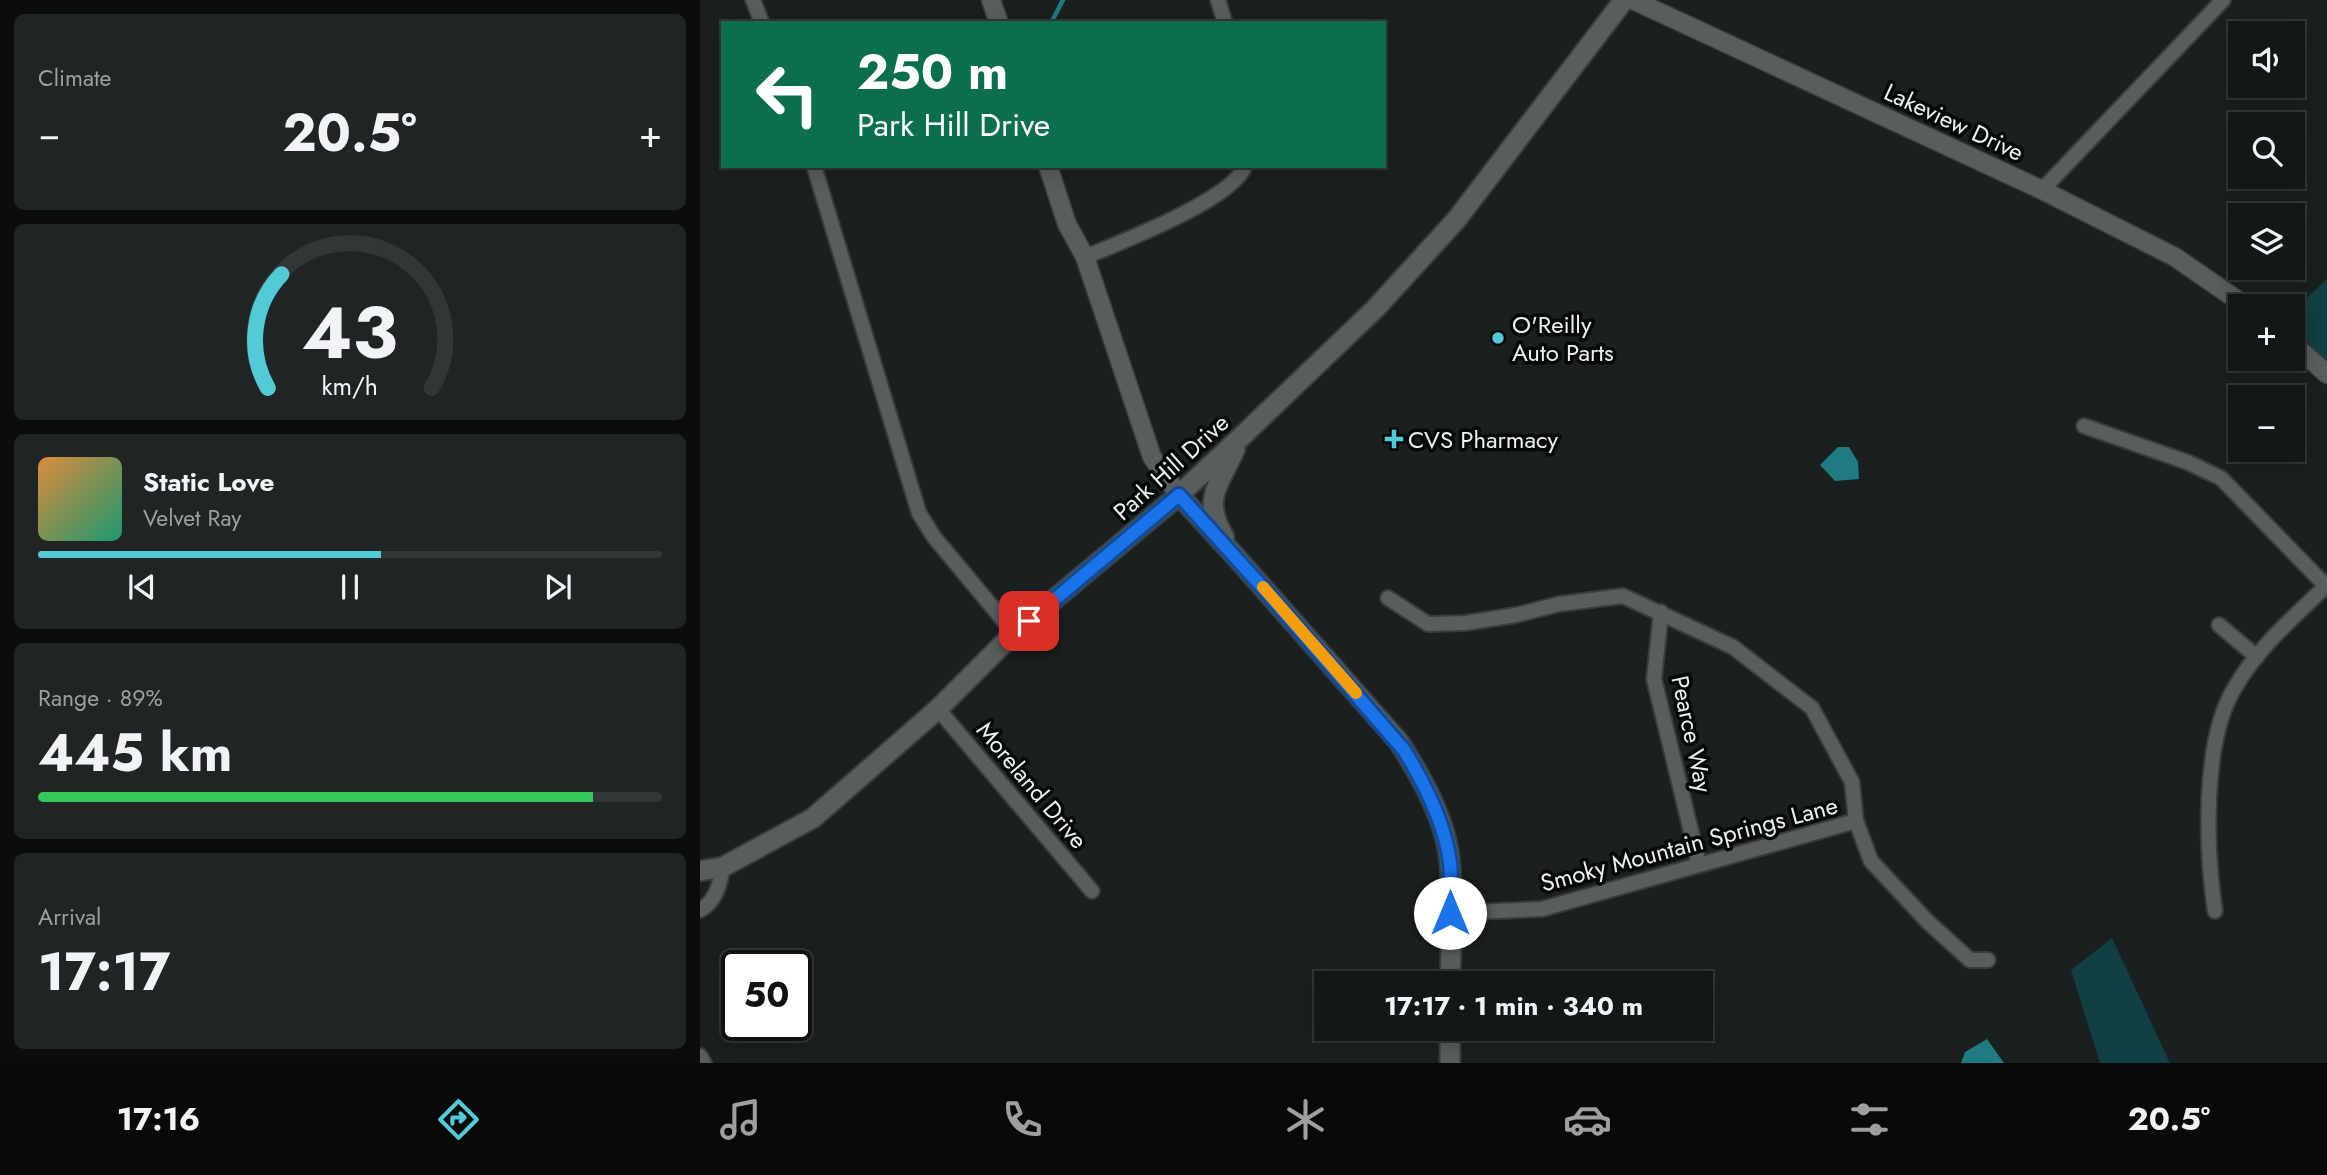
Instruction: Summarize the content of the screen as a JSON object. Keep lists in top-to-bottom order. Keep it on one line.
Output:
{"streets":{"main road":["Park Hill Drive"],"street":["Lakeview Drive","Pearce Way","Moreland Drive","Smoky Mountain Springs Lane"]},"crossings":[["Park Hill Drive","Moreland Drive"],["Pearce Way","Smoky Mountain Springs Lane"]],"places":{"other":["O'Reilly Auto Parts"],"health":["CVS Pharmacy"]},"page":{"tile":["Climate",["Range · 89%","445 km"],["Arrival","17:17"]],"map_buttons":["+","−"],"turn":["250 m","Park Hill Drive"],"heat":["−","20.5°","+"],"song":["Static Love","Velvet Ray"],"limit":"50","trip":"17:17 · 1 min · 340 m","tabs":["17:16","20.5°"],"gauge":["43","km/h"]}}
